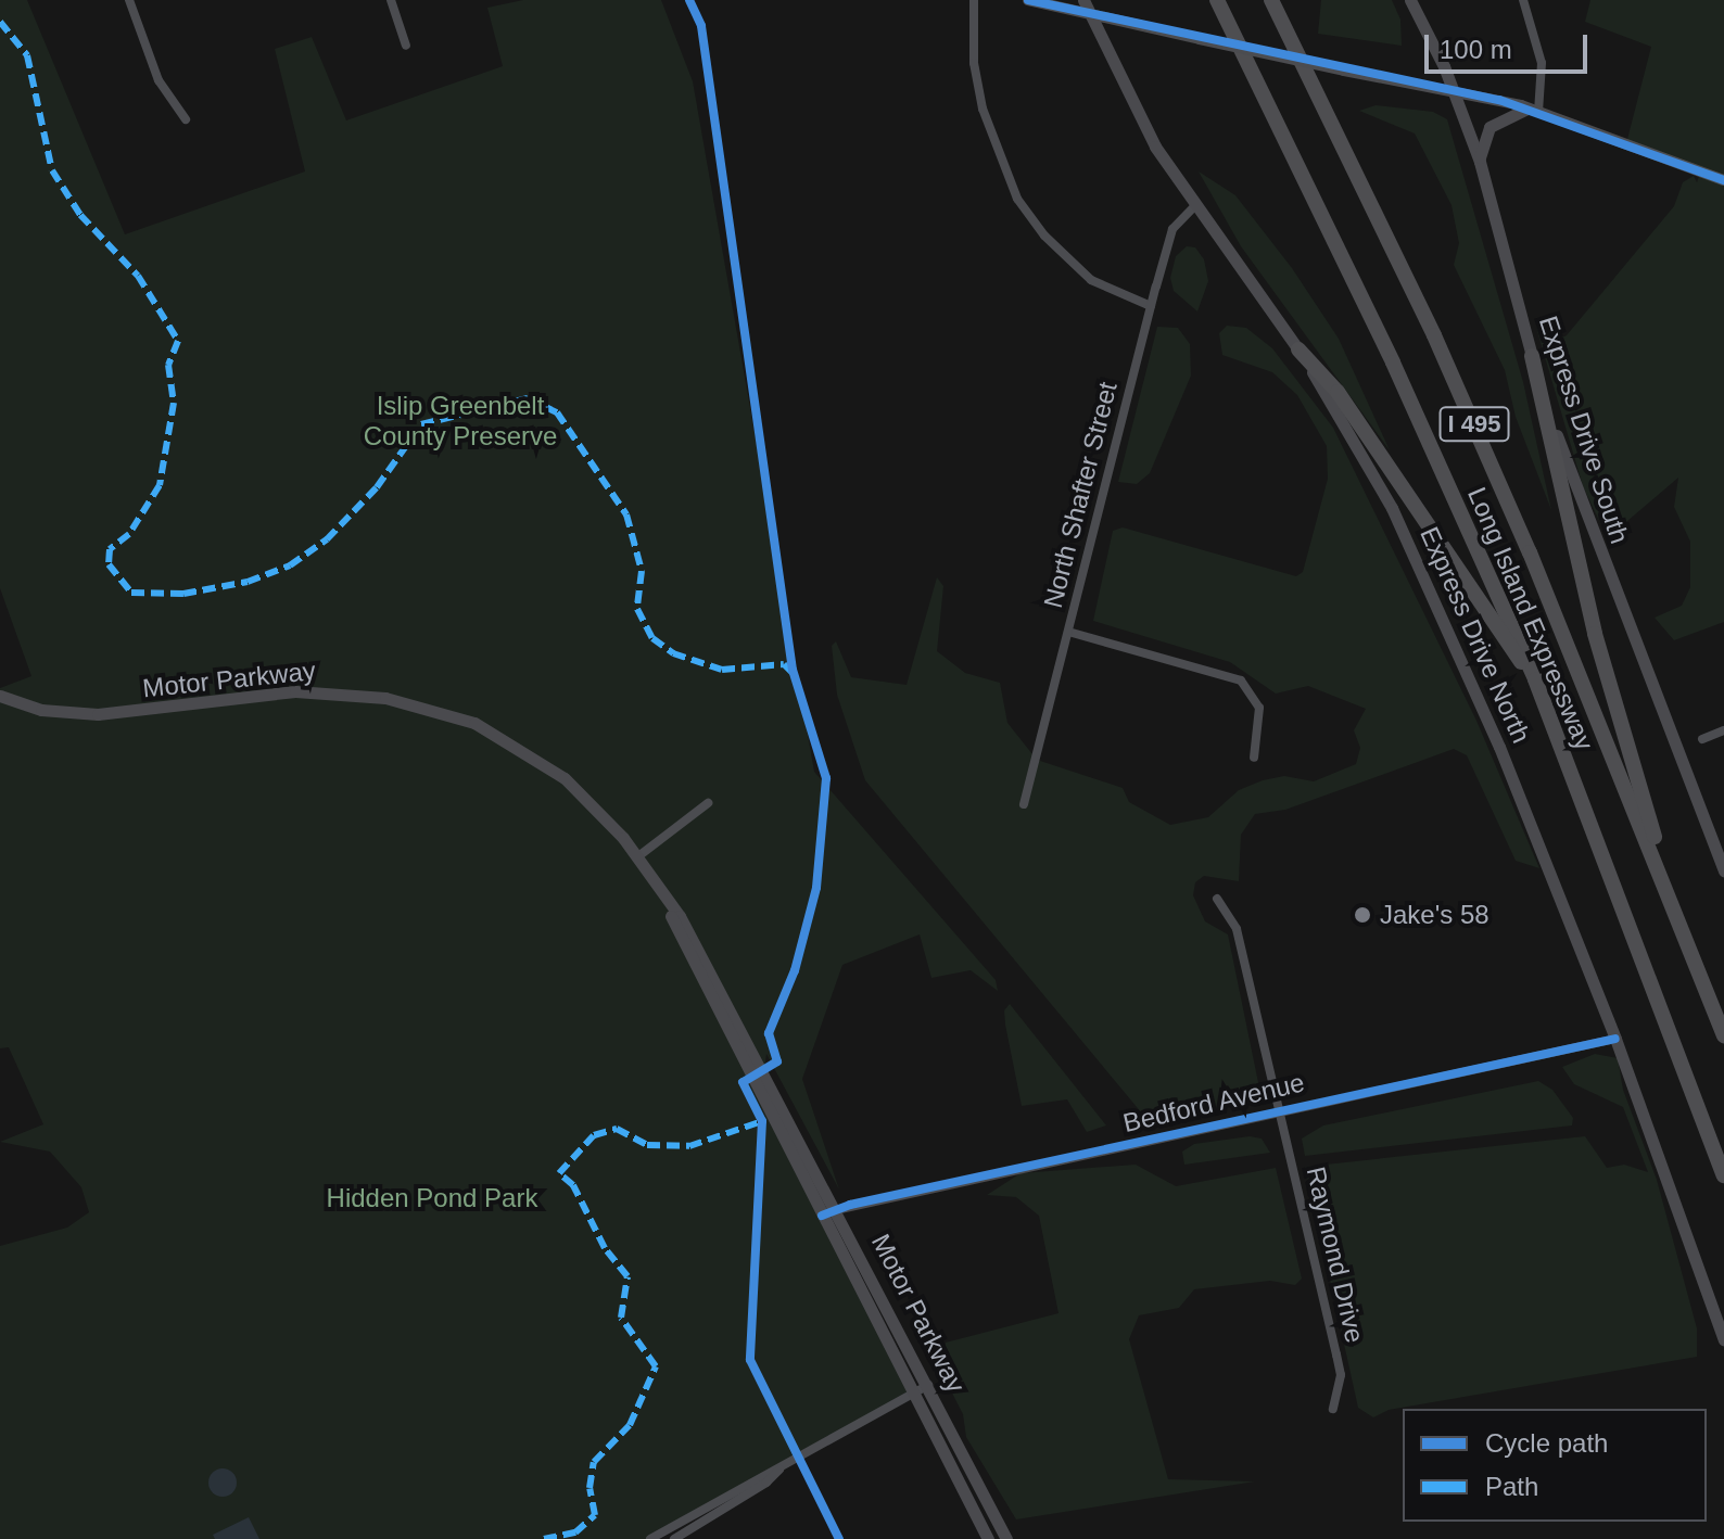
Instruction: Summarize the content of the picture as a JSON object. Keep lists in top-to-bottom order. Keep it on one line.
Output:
{"streets":{"highway":["I 495","Long Island Expressway"],"main road":["Express Drive South","Express Drive North","Motor Parkway"],"street":["North Shafter Street","Bedford Avenue","Raymond Drive"]},"crossings":[["North Shafter Street","Express Drive North"],["Express Drive North","Bedford Avenue"],["Motor Parkway","Bedford Avenue"],["Bedford Avenue","Raymond Drive"]],"parks":["Islip Greenbelt County Preserve","Hidden Pond Park"],"places":["Jake's 58"],"legend":["Cycle path","Path"],"scale_bar":"100 m"}
